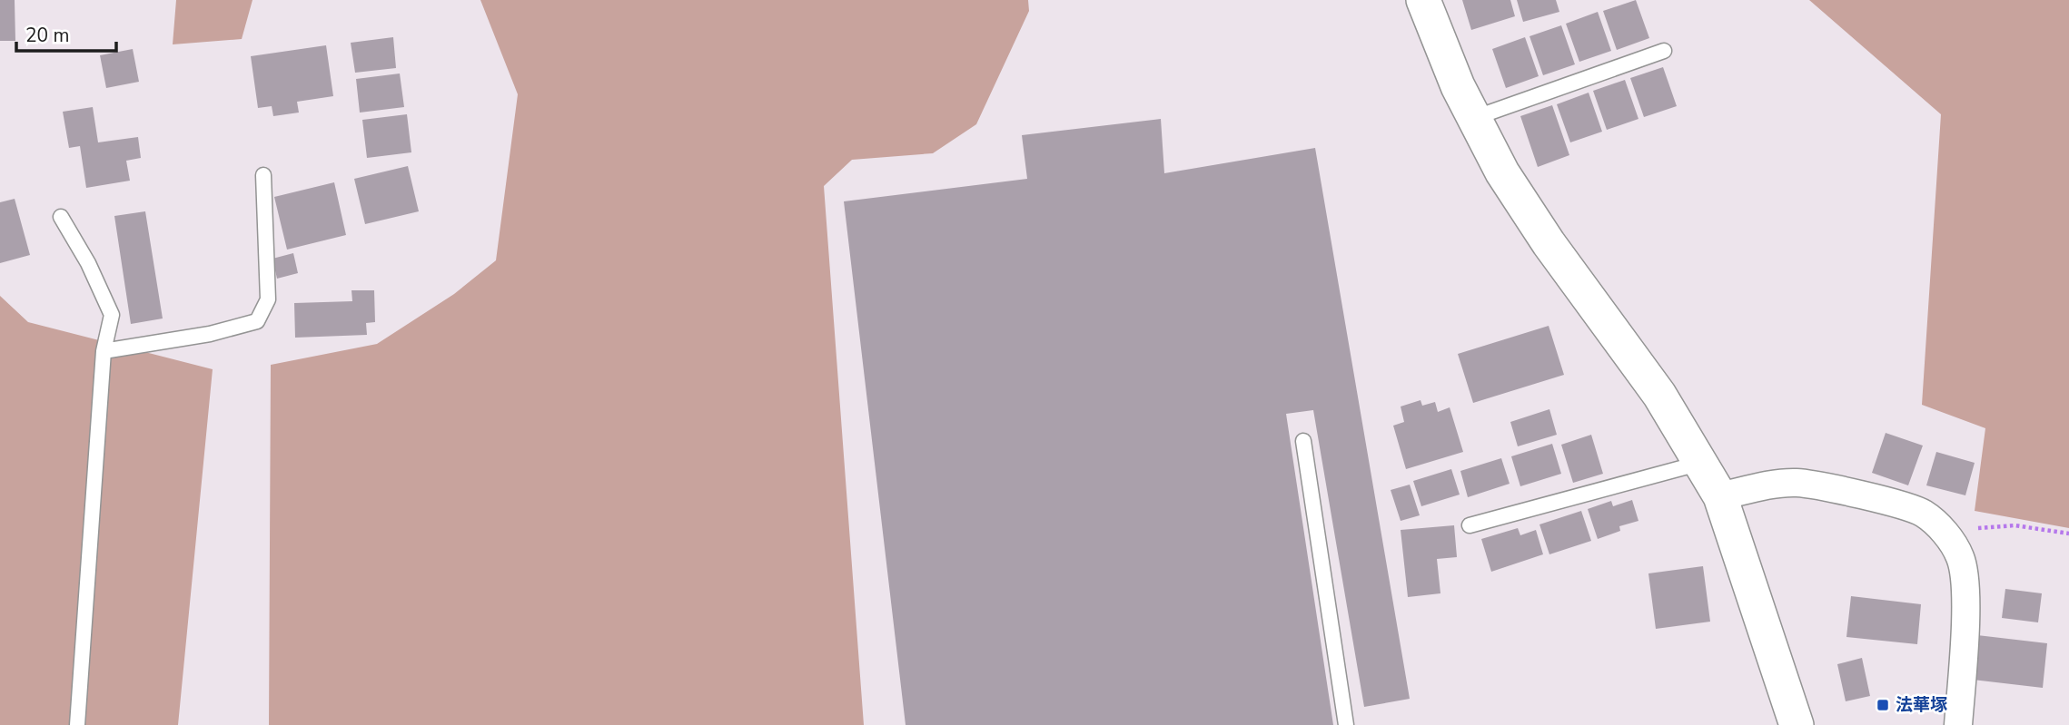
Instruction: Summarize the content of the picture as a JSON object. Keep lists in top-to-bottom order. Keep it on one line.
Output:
{"places":{"transit":["法華塚"]},"scale_bar":"20 m"}
